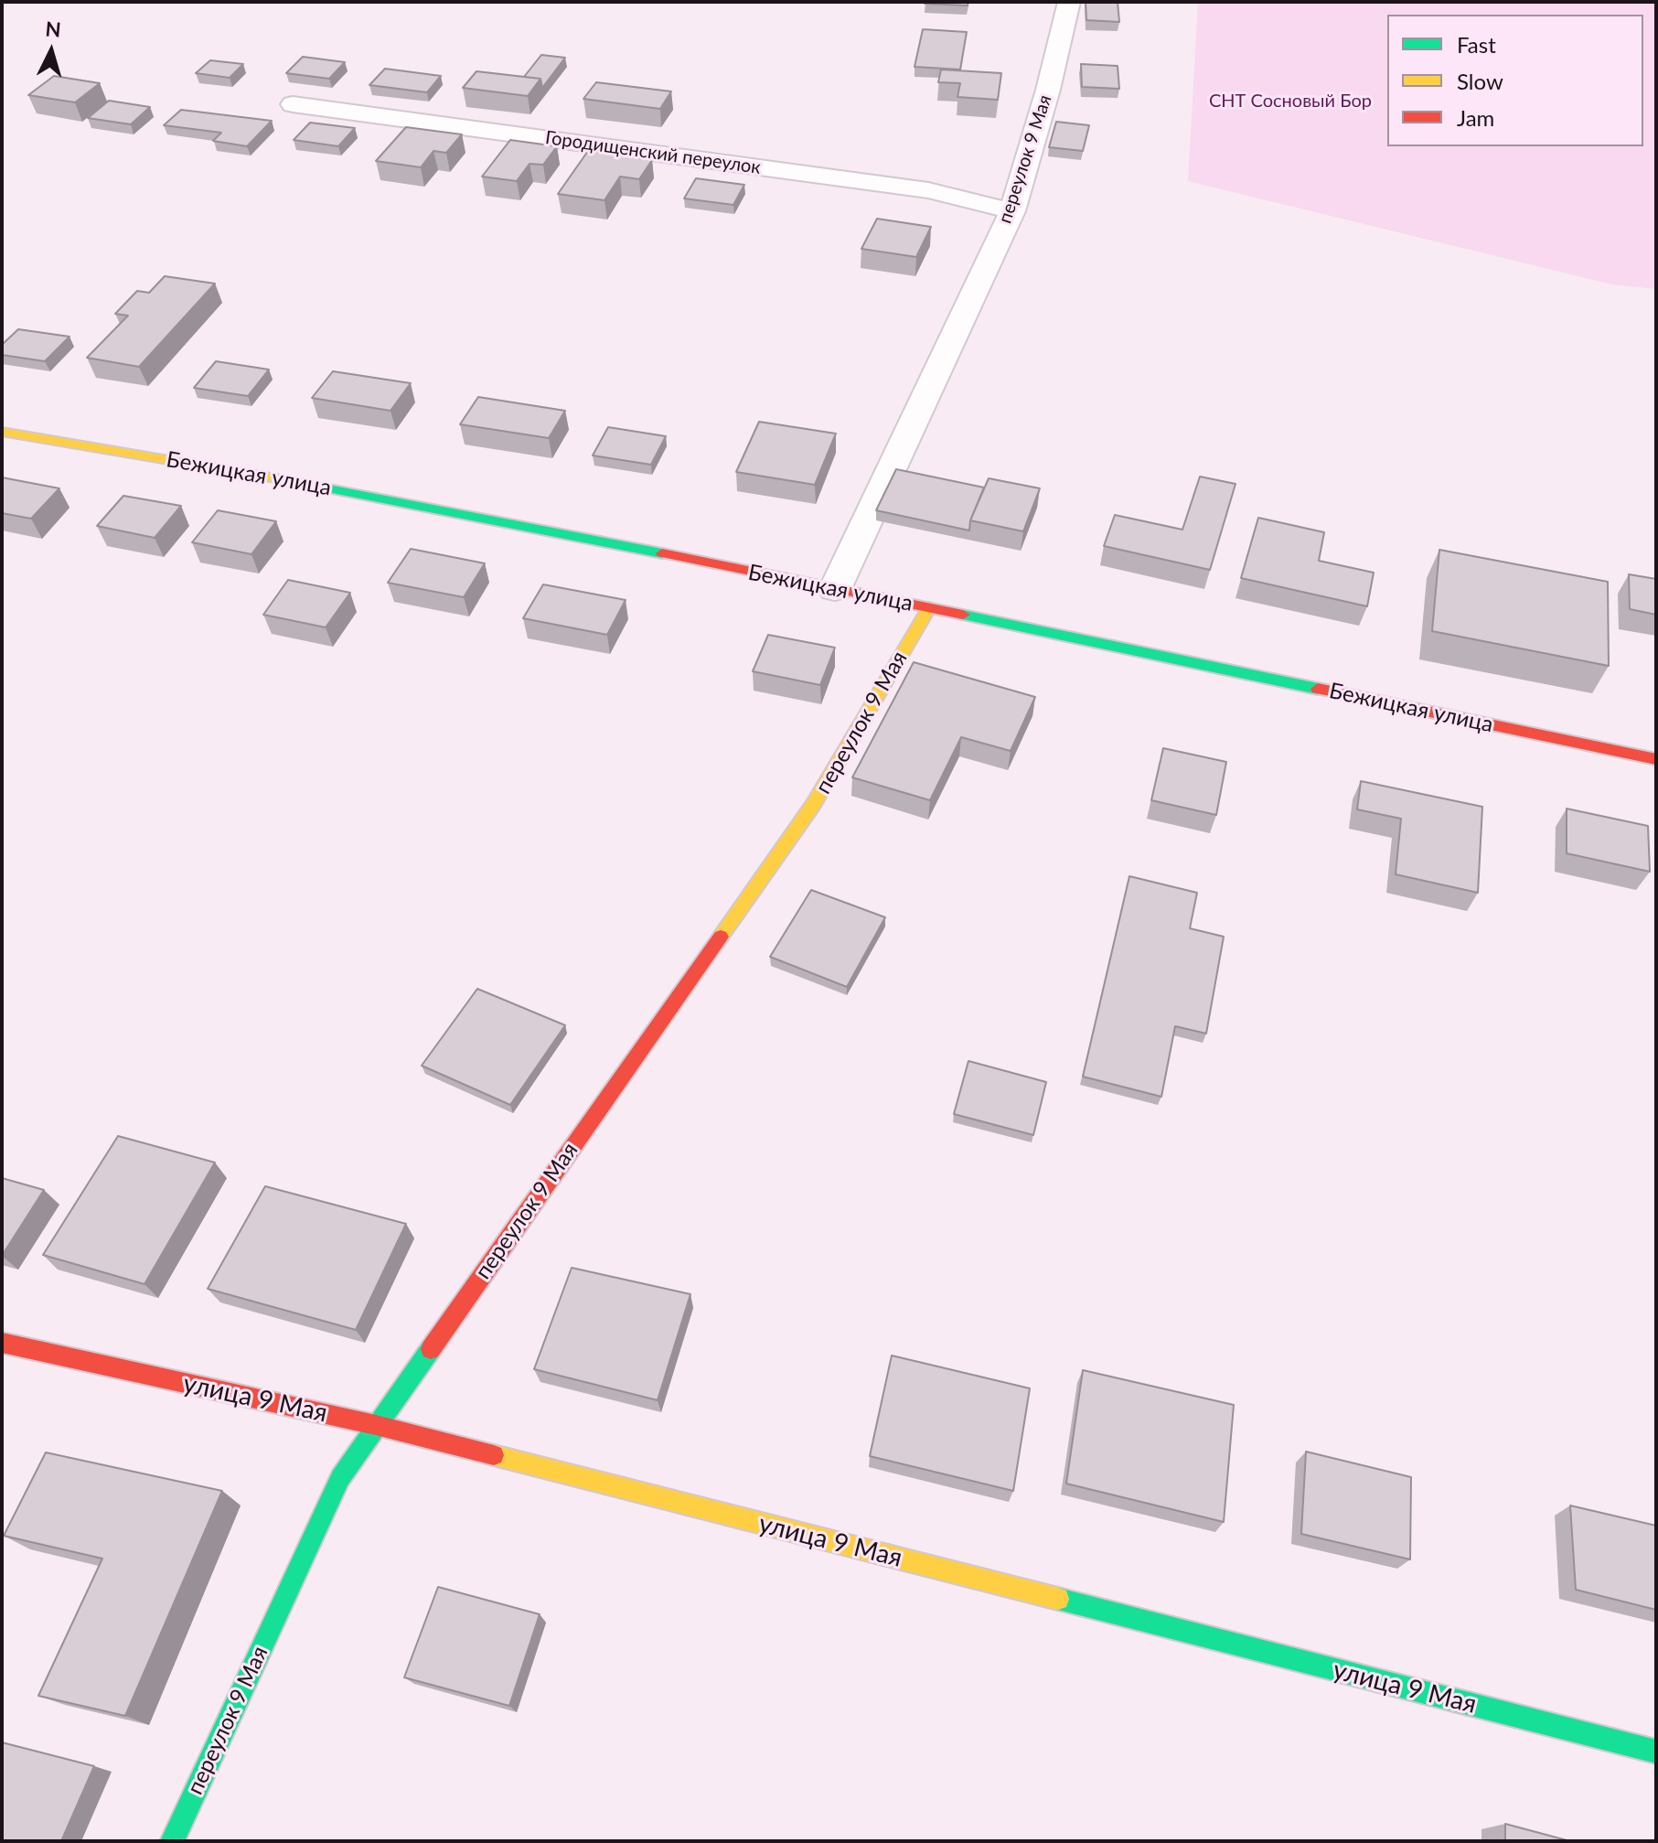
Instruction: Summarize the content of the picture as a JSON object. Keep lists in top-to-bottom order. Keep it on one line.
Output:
{"streets":{"street":["Городищенский переулок","переулок 9 Мая","Бежицкая улица","улица 9 Мая"]},"crossings":[["Городищенский переулок","переулок 9 Мая"],["переулок 9 Мая","Бежицкая улица"],["переулок 9 Мая","улица 9 Мая"]],"parks":["СНТ Сосновый Бор"],"legend":["Fast","Slow","Jam"],"north":"top"}
